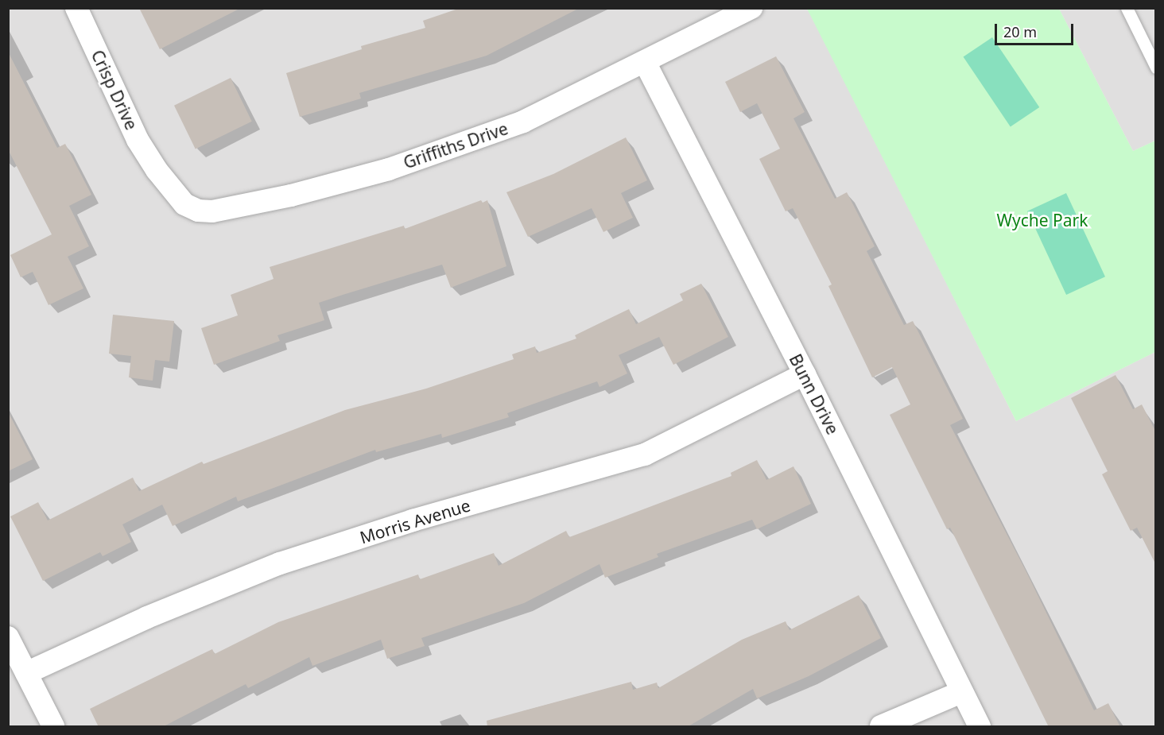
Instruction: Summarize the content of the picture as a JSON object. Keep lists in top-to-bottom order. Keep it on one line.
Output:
{"streets":{"street":["Crisp Drive","Griffiths Drive","Bunn Drive","Morris Avenue"]},"crossings":[["Crisp Drive","Griffiths Drive"],["Griffiths Drive","Bunn Drive"],["Bunn Drive","Morris Avenue"]],"parks":["Wyche Park"],"scale_bar":"20 m"}
